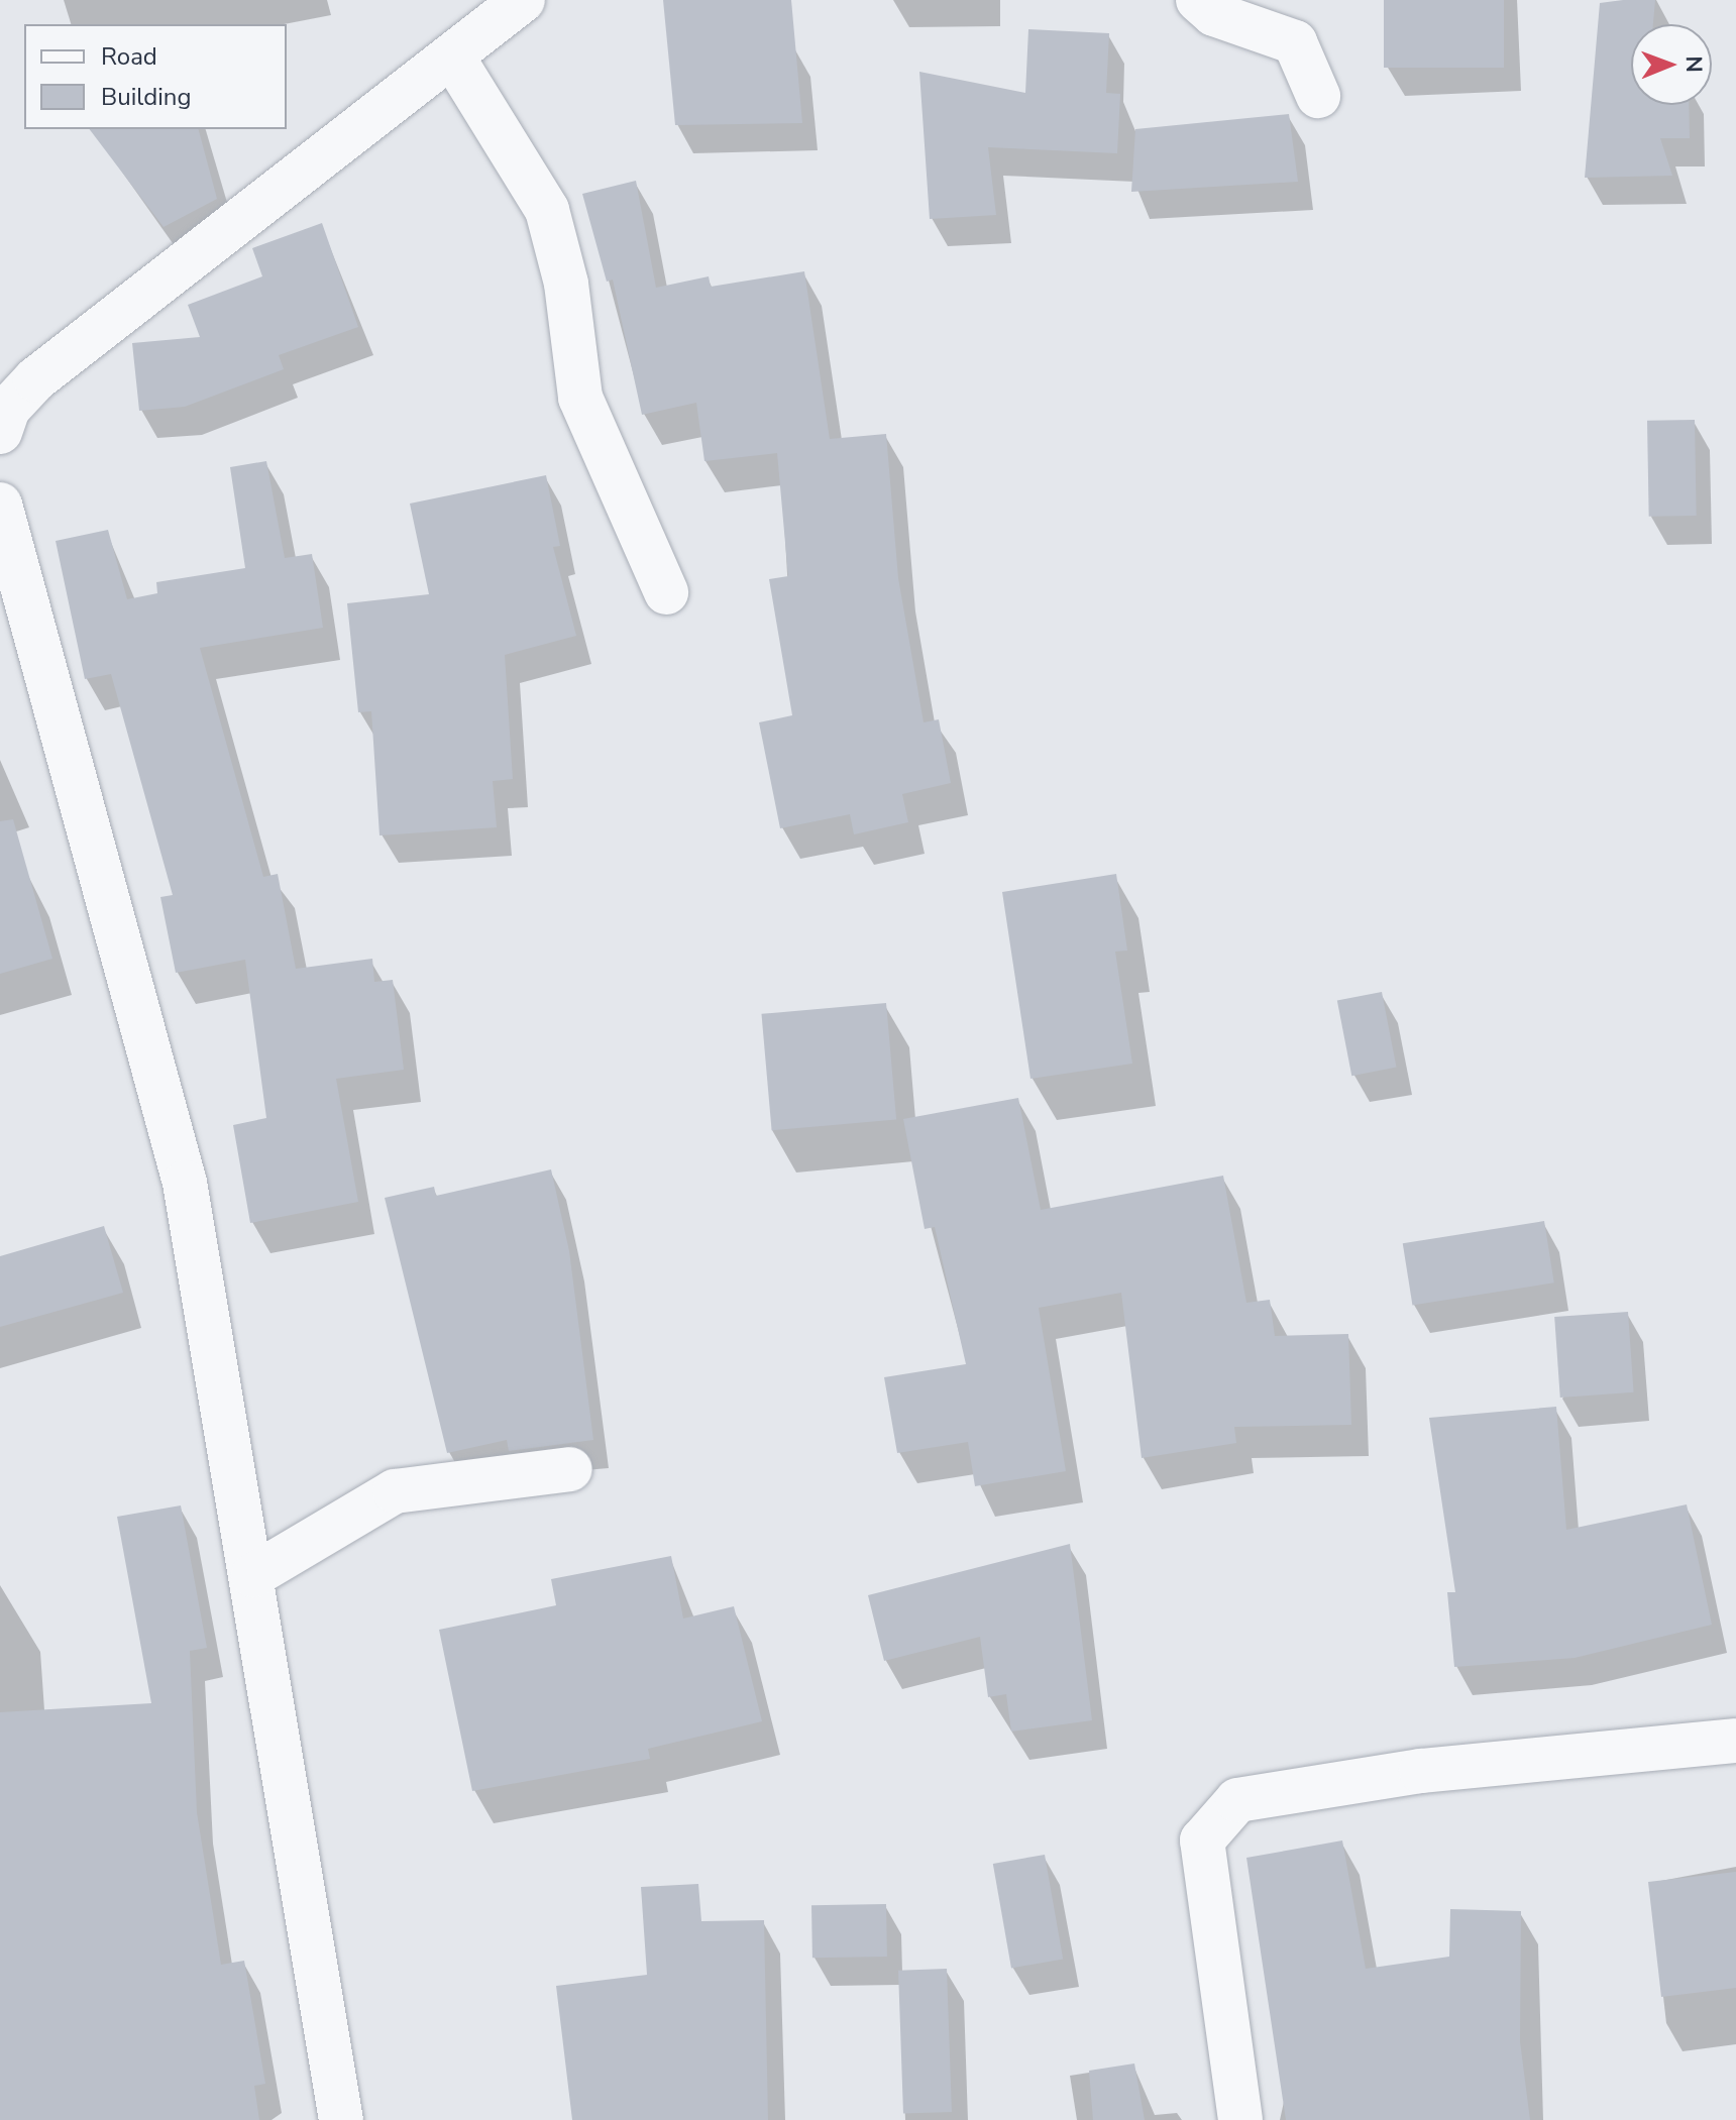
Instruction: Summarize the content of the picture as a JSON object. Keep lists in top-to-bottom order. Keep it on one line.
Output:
{"legend":["Road","Building"],"north":"right"}
